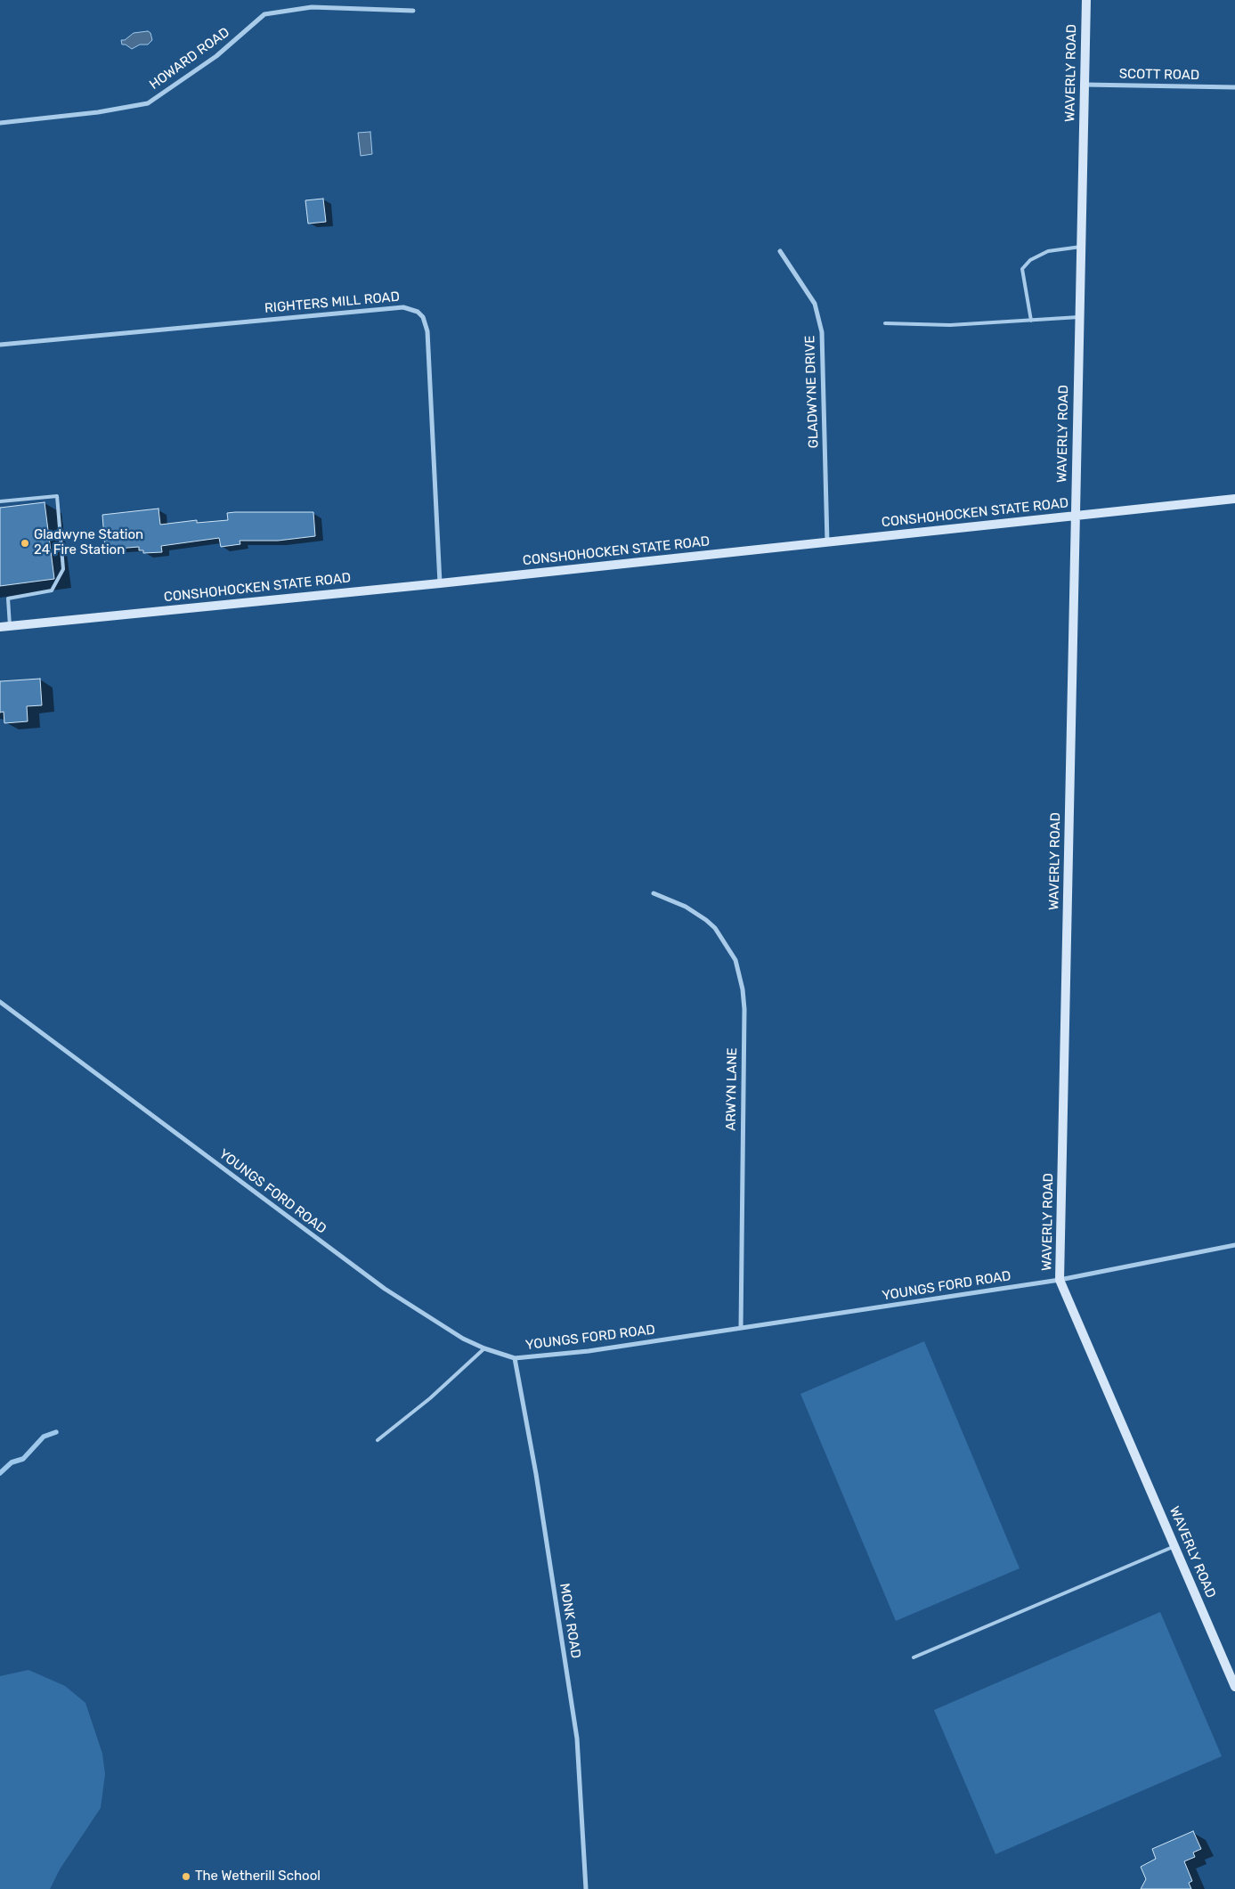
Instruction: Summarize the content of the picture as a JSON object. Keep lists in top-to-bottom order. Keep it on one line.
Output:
{"streets":{"street":["HOWARD ROAD","WAVERLY ROAD","SCOTT ROAD","RIGHTERS MILL ROAD","GLADWYNE DRIVE","CONSHOHOCKEN STATE ROAD","ARWYN LANE","YOUNGS FORD ROAD","MONK ROAD"]},"crossings":[["WAVERLY ROAD","SCOTT ROAD"],["WAVERLY ROAD","CONSHOHOCKEN STATE ROAD"],["WAVERLY ROAD","YOUNGS FORD ROAD"],["RIGHTERS MILL ROAD","CONSHOHOCKEN STATE ROAD"],["GLADWYNE DRIVE","CONSHOHOCKEN STATE ROAD"],["ARWYN LANE","YOUNGS FORD ROAD"],["YOUNGS FORD ROAD","MONK ROAD"]],"places":["Gladwyne Station 24 Fire Station","The Wetherill School"]}
